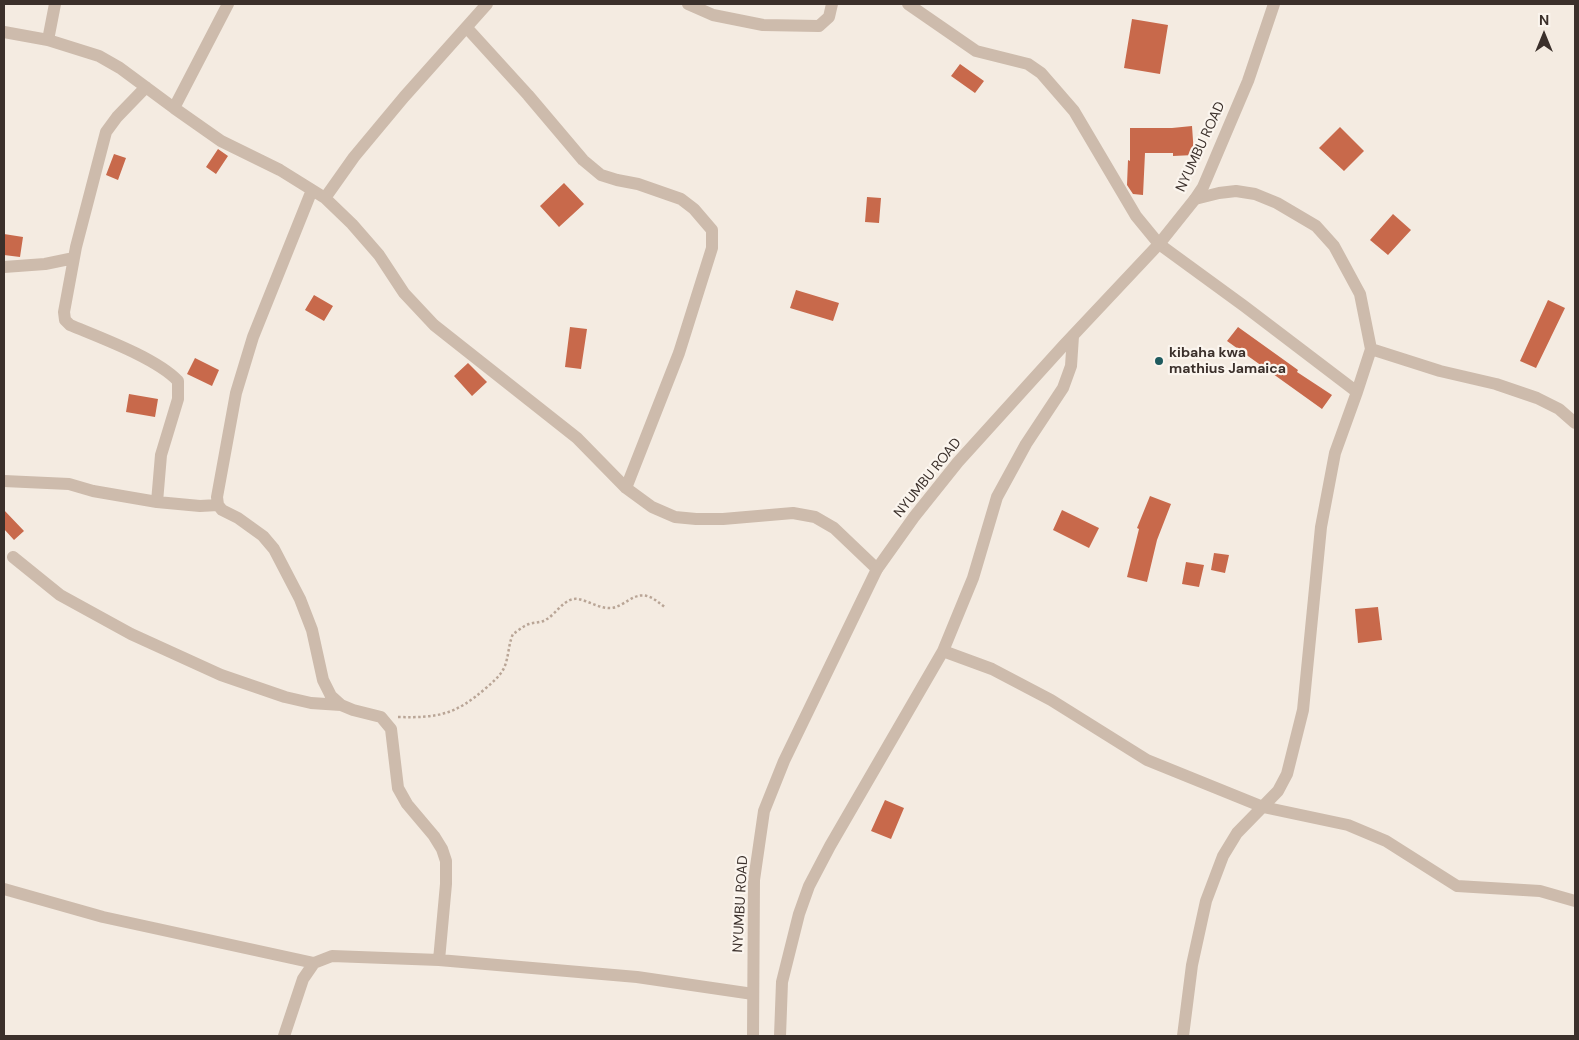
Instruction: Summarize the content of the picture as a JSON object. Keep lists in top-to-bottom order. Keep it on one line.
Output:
{"streets":{"street":["NYUMBU ROAD"]},"places":["kibaha kwa mathius Jamaica"],"north":"top"}
